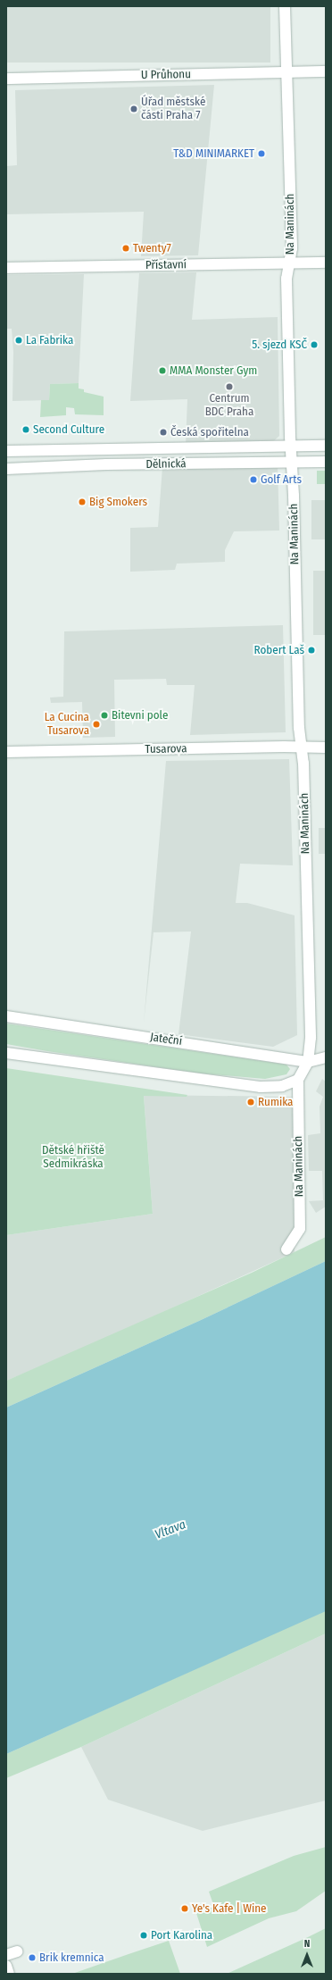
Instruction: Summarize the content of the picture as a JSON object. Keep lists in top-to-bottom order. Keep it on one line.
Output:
{"streets":{"street":["U Průhonu","Na Maninách","Přístavní","Dělnická","Tusarova","Jateční"]},"crossings":[["U Průhonu","Na Maninách"],["Na Maninách","Přístavní"],["Na Maninách","Dělnická"],["Na Maninách","Tusarova"],["Na Maninách","Jateční"]],"water":["Vltava"],"parks":["Dětské hřiště Sedmikráska"],"places":["Úřad městské části Praha 7","T&D MINIMARKET","Twenty7","La Fabrika","5. sjezd KSČ","MMA Monster Gym","Centrum BDC Praha","Second Culture","Česká spořitelna","Golf Arts","Big Smokers","Robert Laš","Bitevni pole","La Cucina Tusarova","Rumika","Ye's Kafe | Wine","Port Karolina","Brik kremnica"],"north":"top"}
